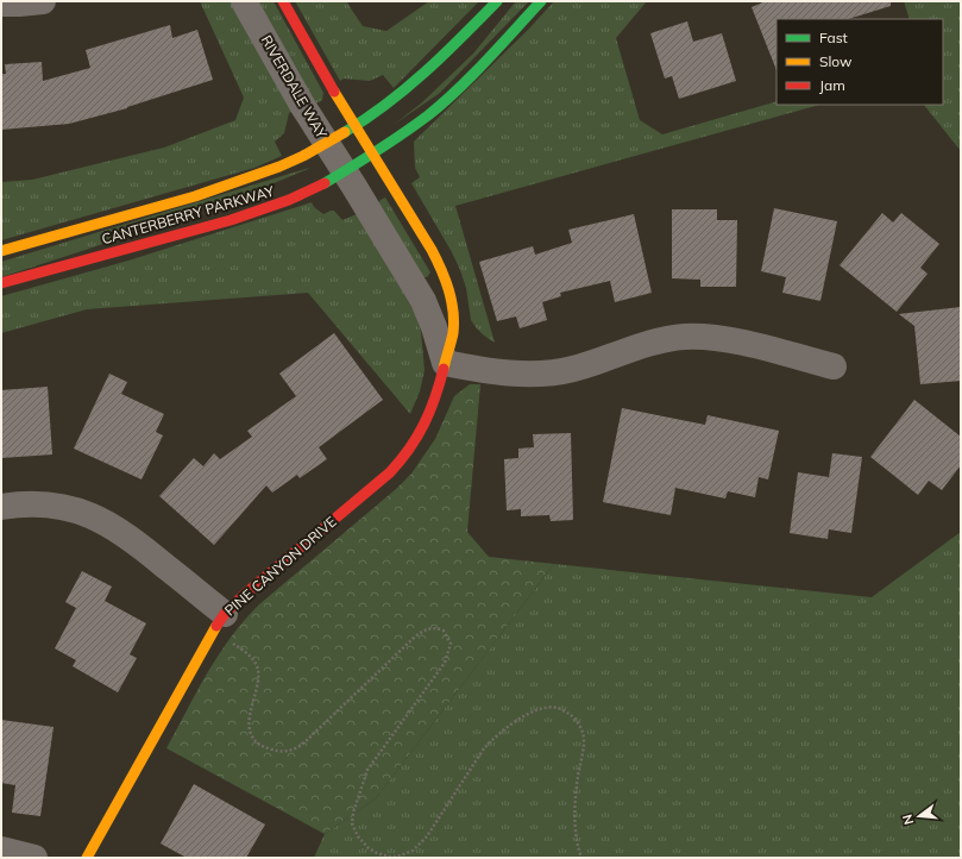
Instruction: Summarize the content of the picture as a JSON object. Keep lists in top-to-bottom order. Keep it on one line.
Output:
{"streets":{"street":["RIVERDALE WAY","CANTERBERRY PARKWAY","PINE CANYON DRIVE"]},"crossings":[["RIVERDALE WAY","CANTERBERRY PARKWAY"],["CANTERBERRY PARKWAY","PINE CANYON DRIVE"]],"legend":["Fast","Slow","Jam"],"north":"left"}
